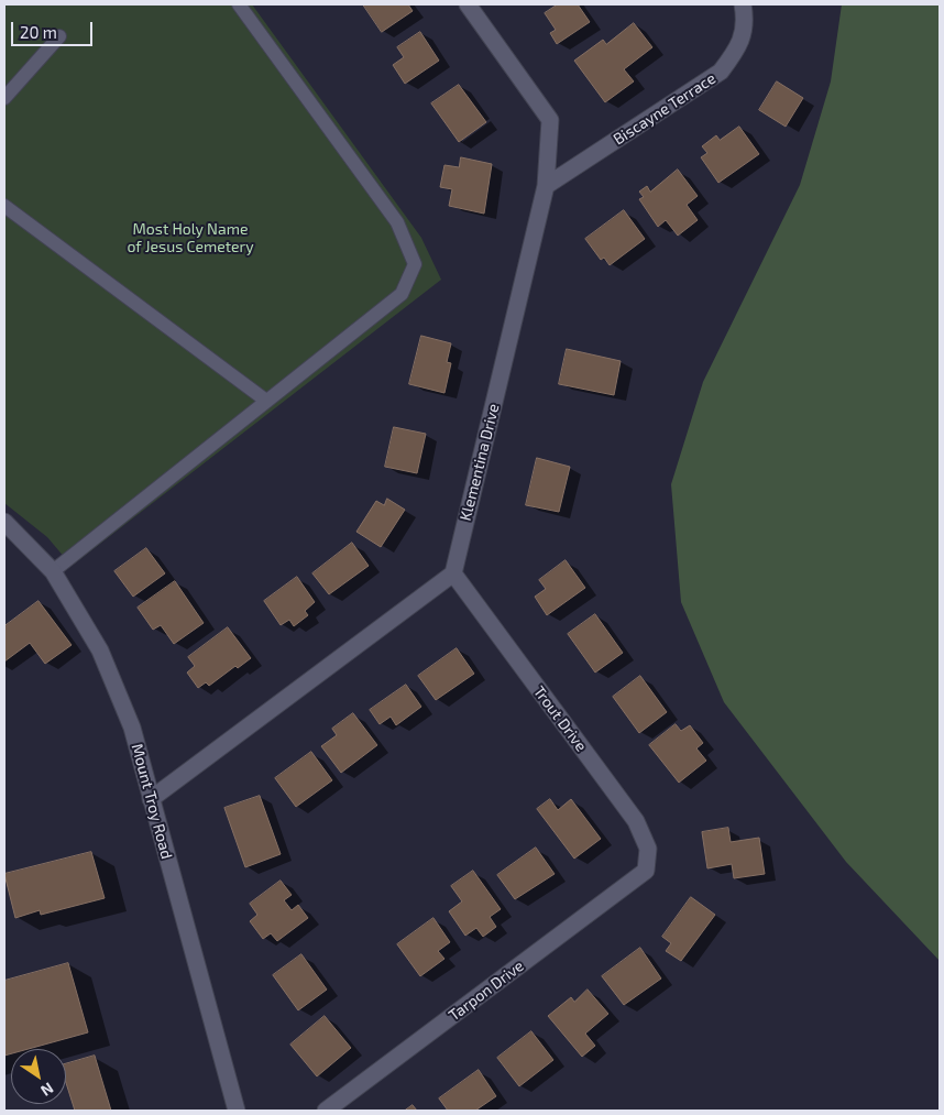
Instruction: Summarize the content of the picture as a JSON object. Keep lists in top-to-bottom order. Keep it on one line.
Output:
{"streets":{"street":["Biscayne Terrace","Klementina Drive","Trout Drive","Mount Troy Road","Tarpon Drive"]},"crossings":[["Biscayne Terrace","Klementina Drive"],["Klementina Drive","Trout Drive"],["Trout Drive","Tarpon Drive"]],"parks":["Most Holy Name of Jesus Cemetery"],"scale_bar":"20 m","north":"bottom right"}
